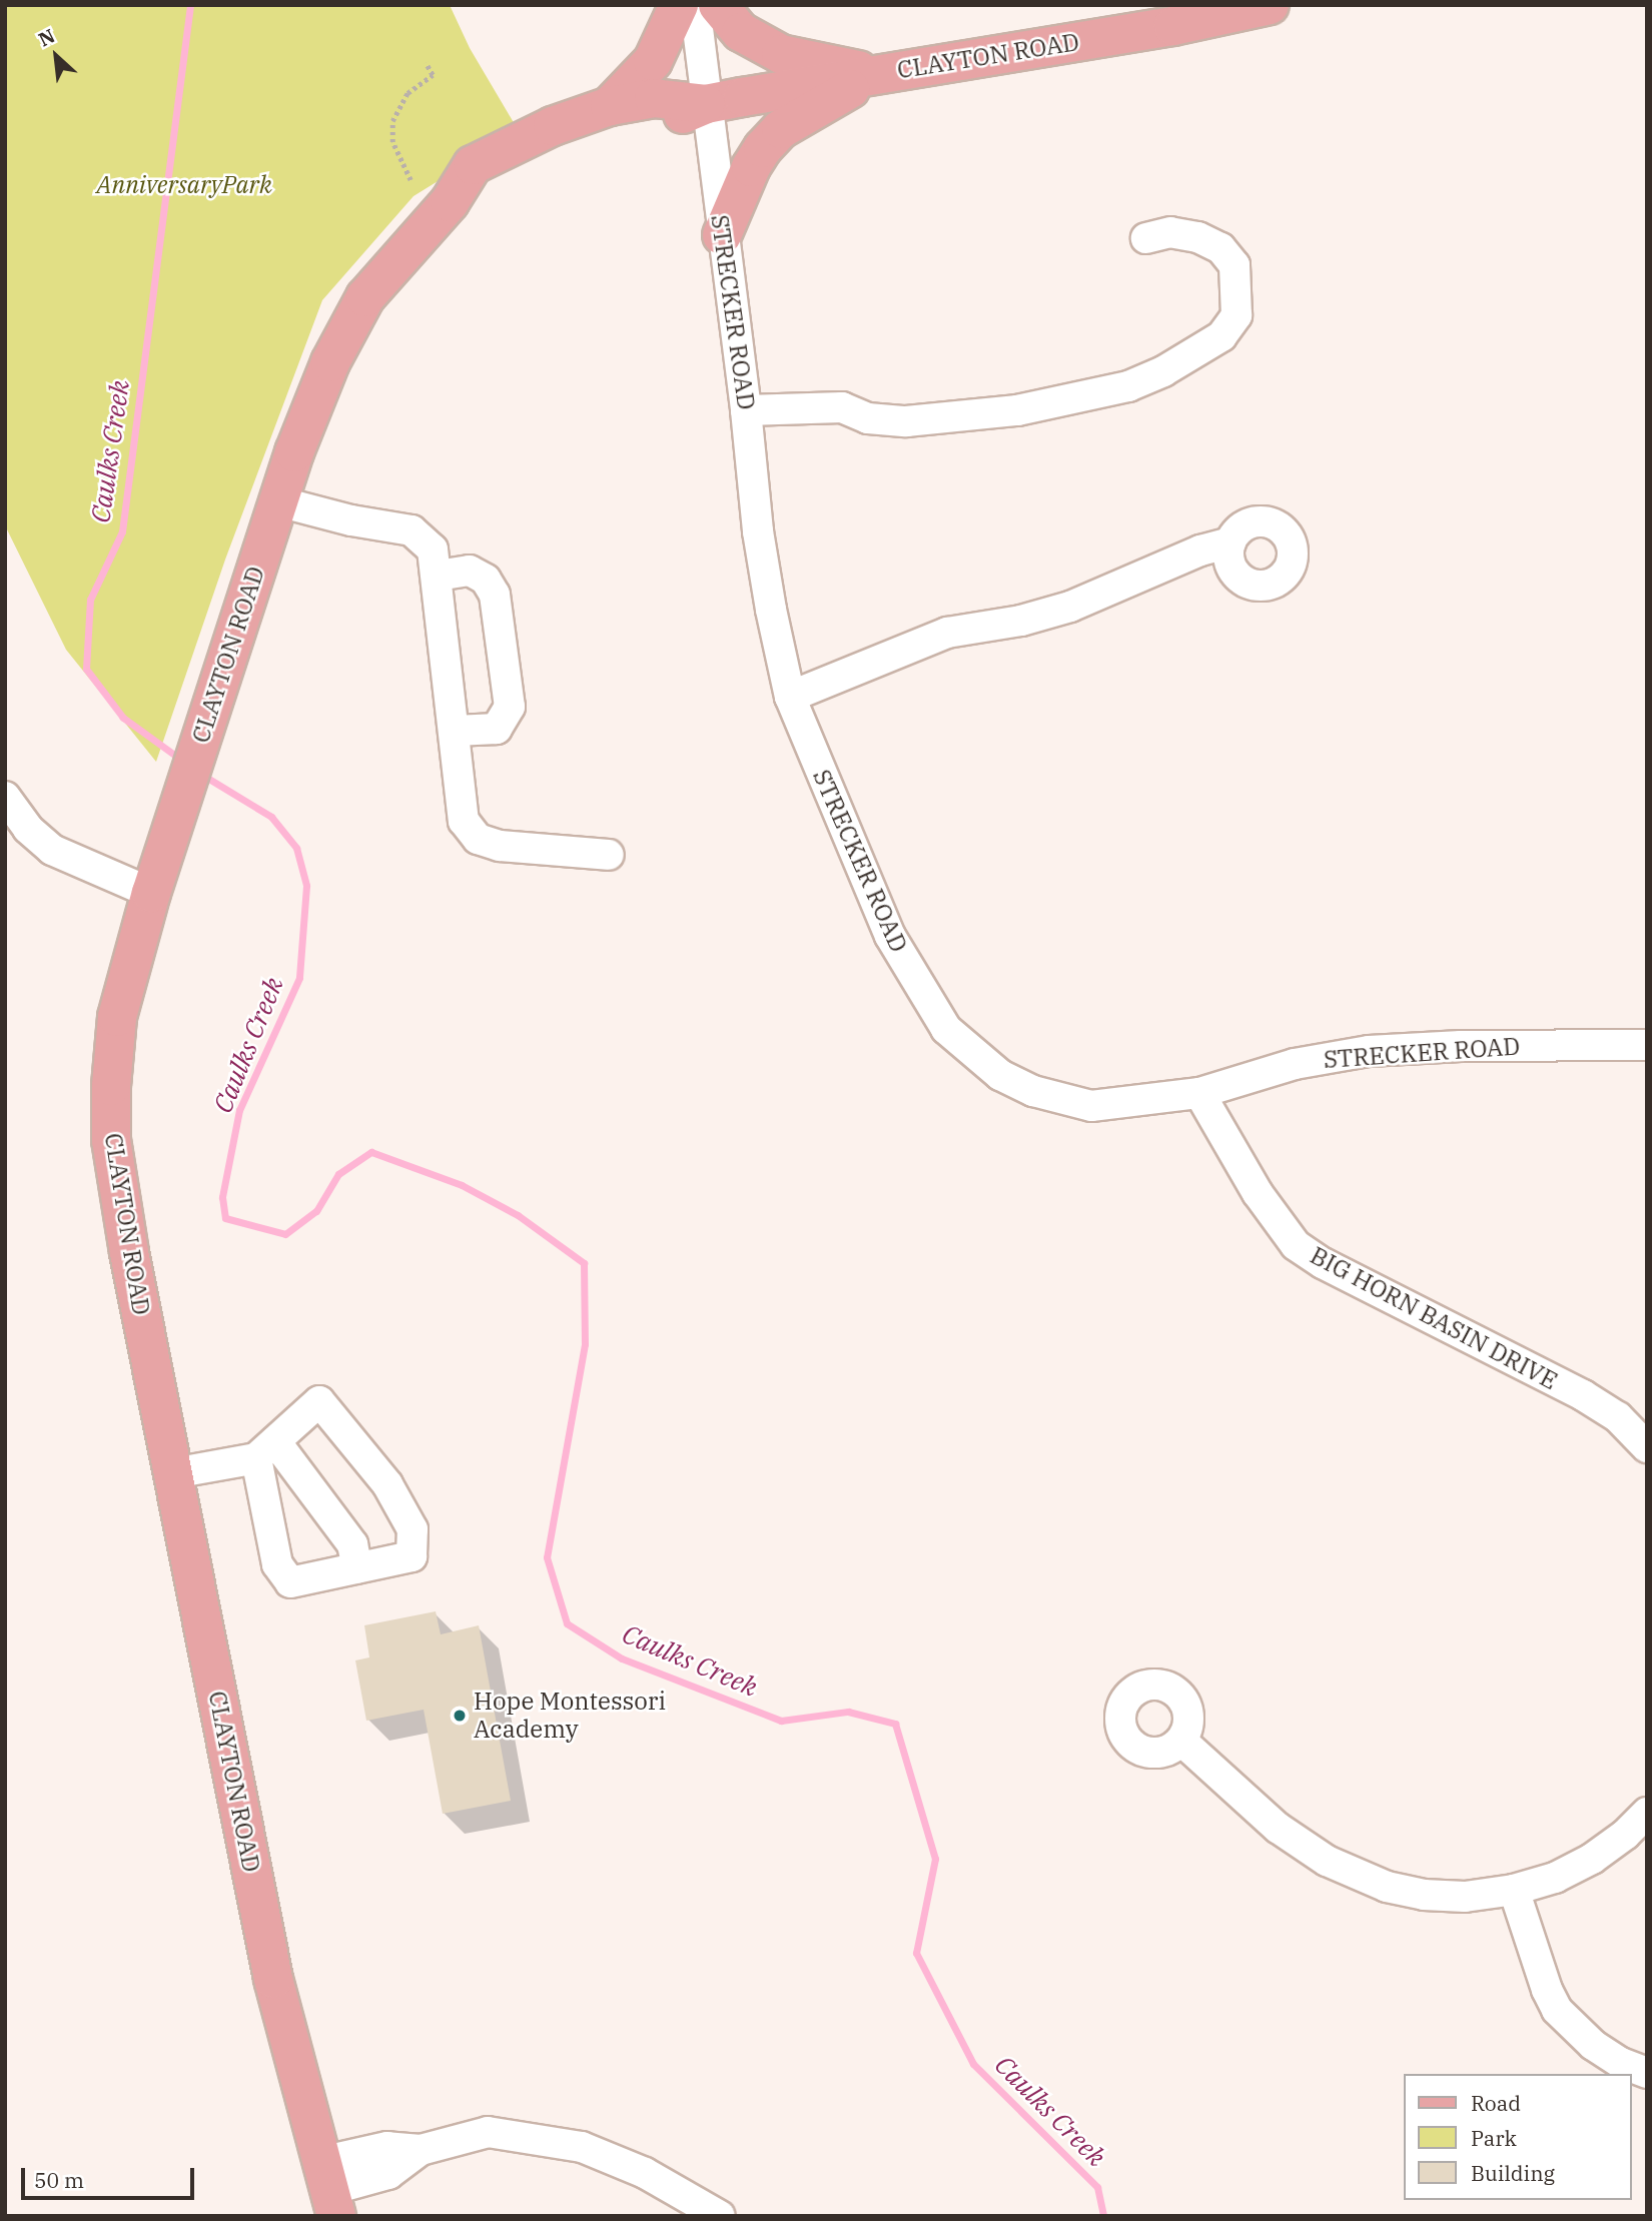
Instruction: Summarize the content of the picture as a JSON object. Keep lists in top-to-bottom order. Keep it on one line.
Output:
{"streets":{"main road":["CLAYTON ROAD"],"street":["STRECKER ROAD","BIG HORN BASIN DRIVE"]},"crossings":[["CLAYTON ROAD","STRECKER ROAD"],["STRECKER ROAD","BIG HORN BASIN DRIVE"]],"water":["Caulks Creek"],"parks":["AnniversaryPark"],"places":["Hope Montessori Academy"],"legend":["Road","Park","Building"],"scale_bar":"50 m","north":"top left"}
